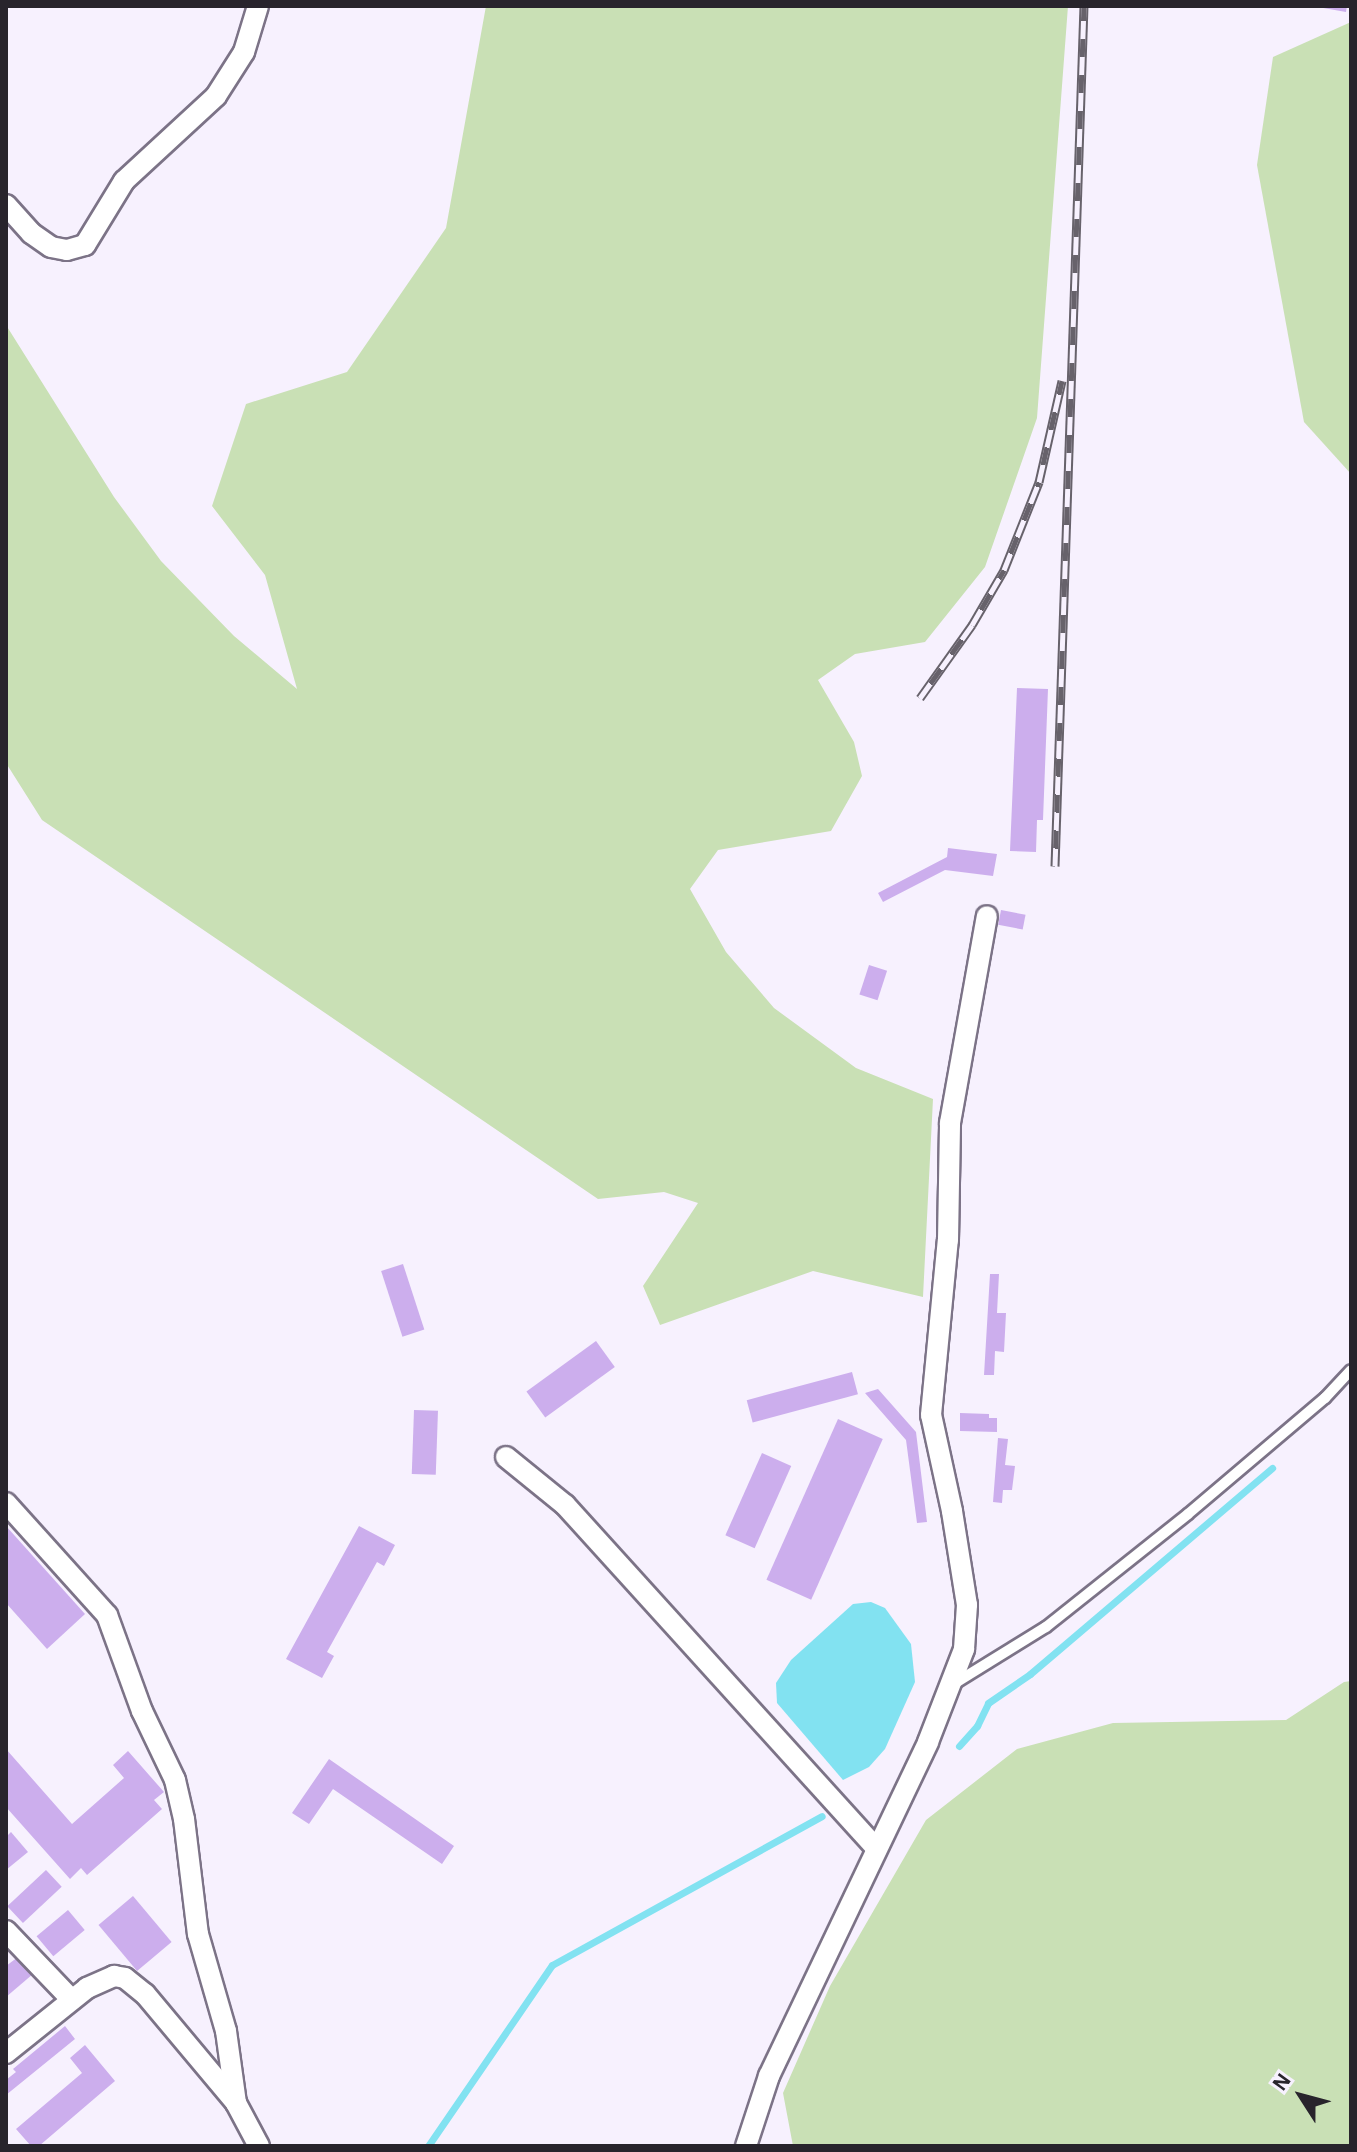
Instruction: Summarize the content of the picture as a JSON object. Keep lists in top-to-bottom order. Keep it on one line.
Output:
{"north":"top left"}
